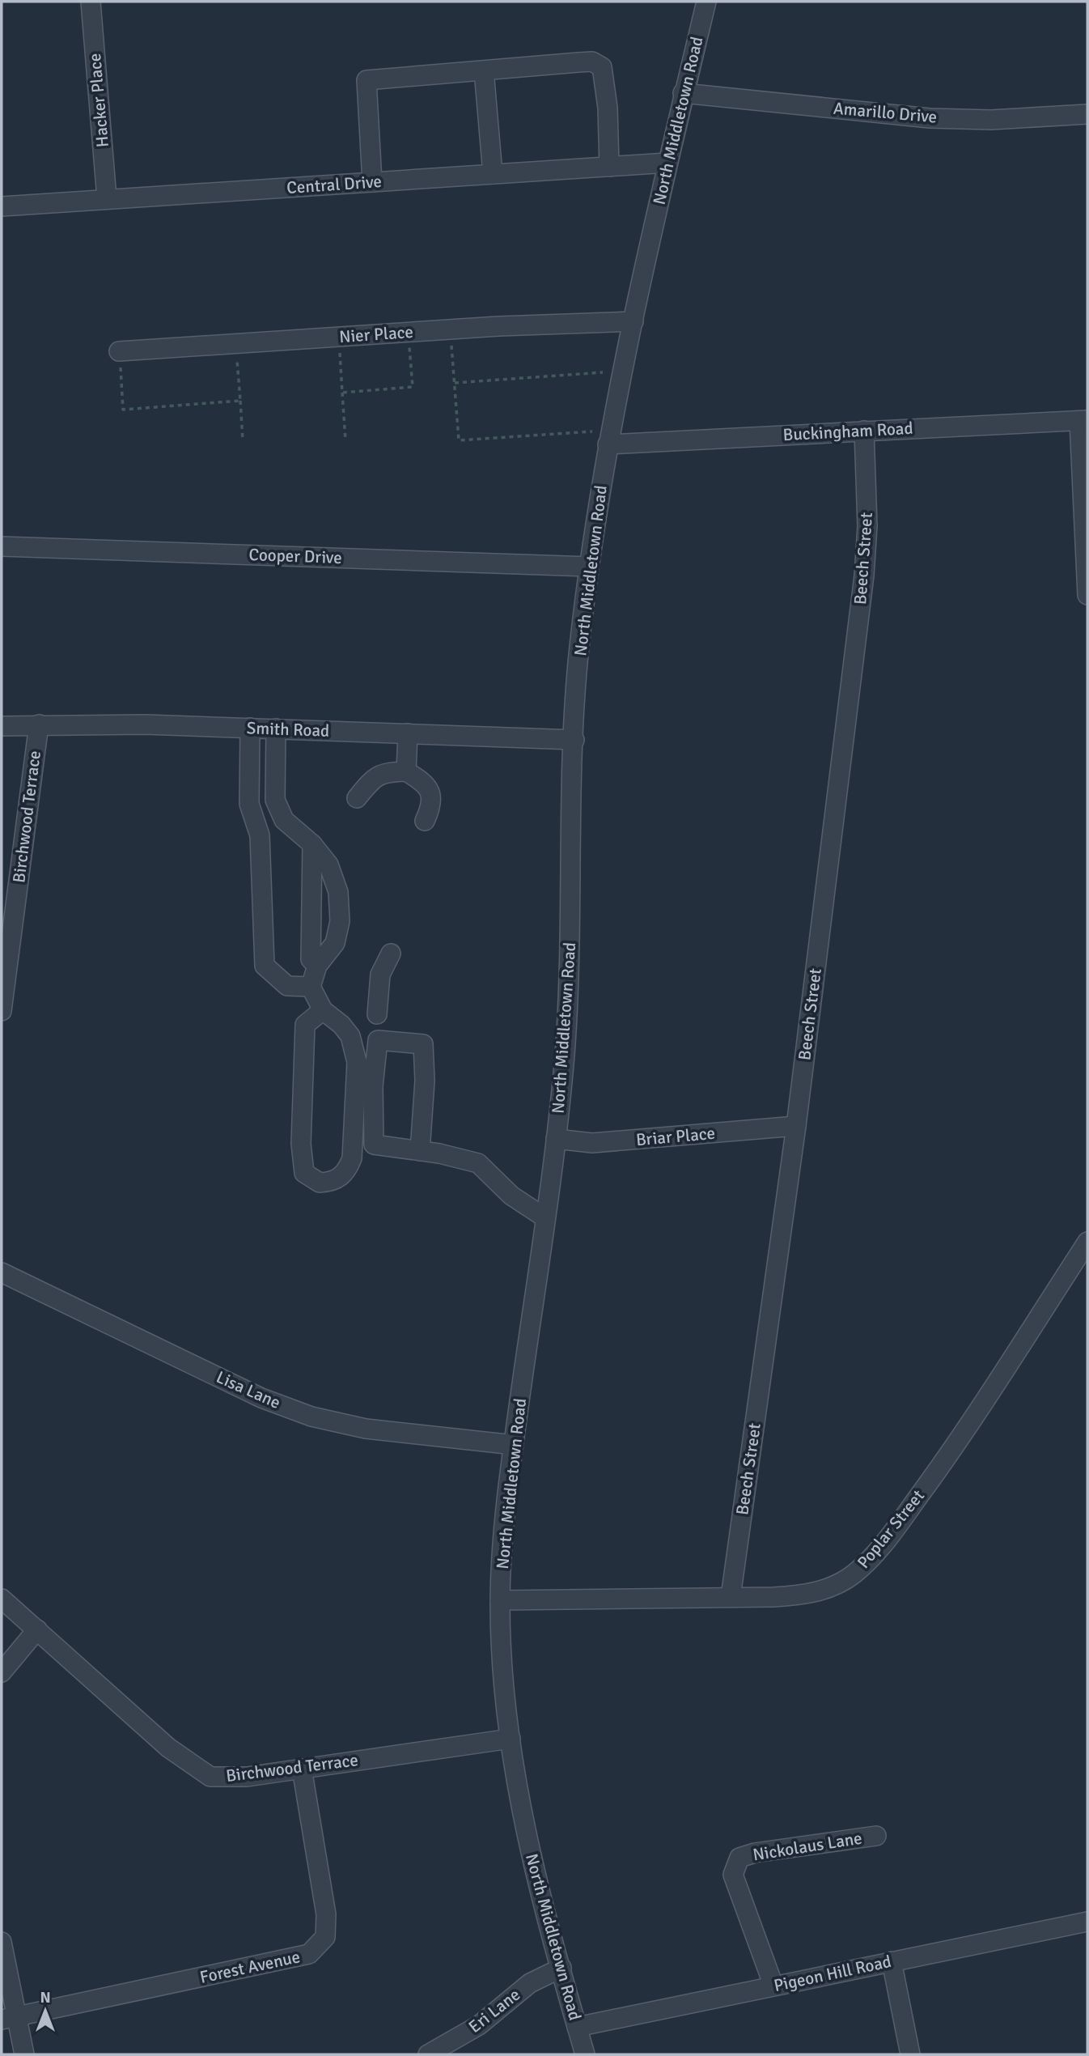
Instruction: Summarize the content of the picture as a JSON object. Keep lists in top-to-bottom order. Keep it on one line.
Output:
{"streets":{"street":["Hacker Place","Amarillo Drive","North Middletown Road","Central Drive","Nier Place","Buckingham Road","Cooper Drive","Beech Street","Smith Road","Birchwood Terrace","Briar Place","Lisa Lane","Poplar Street","Nickolaus Lane","Forest Avenue","Pigeon Hill Road","Eri Lane"]},"crossings":[["Hacker Place","Central Drive"],["Amarillo Drive","North Middletown Road"],["North Middletown Road","Central Drive"],["North Middletown Road","Nier Place"],["North Middletown Road","Buckingham Road"],["North Middletown Road","Cooper Drive"],["North Middletown Road","Smith Road"],["North Middletown Road","Birchwood Terrace"],["North Middletown Road","Briar Place"],["North Middletown Road","Lisa Lane"],["North Middletown Road","Poplar Street"],["North Middletown Road","Pigeon Hill Road"],["North Middletown Road","Eri Lane"],["Buckingham Road","Beech Street"],["Beech Street","Briar Place"],["Beech Street","Poplar Street"],["Smith Road","Birchwood Terrace"],["Birchwood Terrace","Forest Avenue"],["Nickolaus Lane","Pigeon Hill Road"]],"north":"top"}
